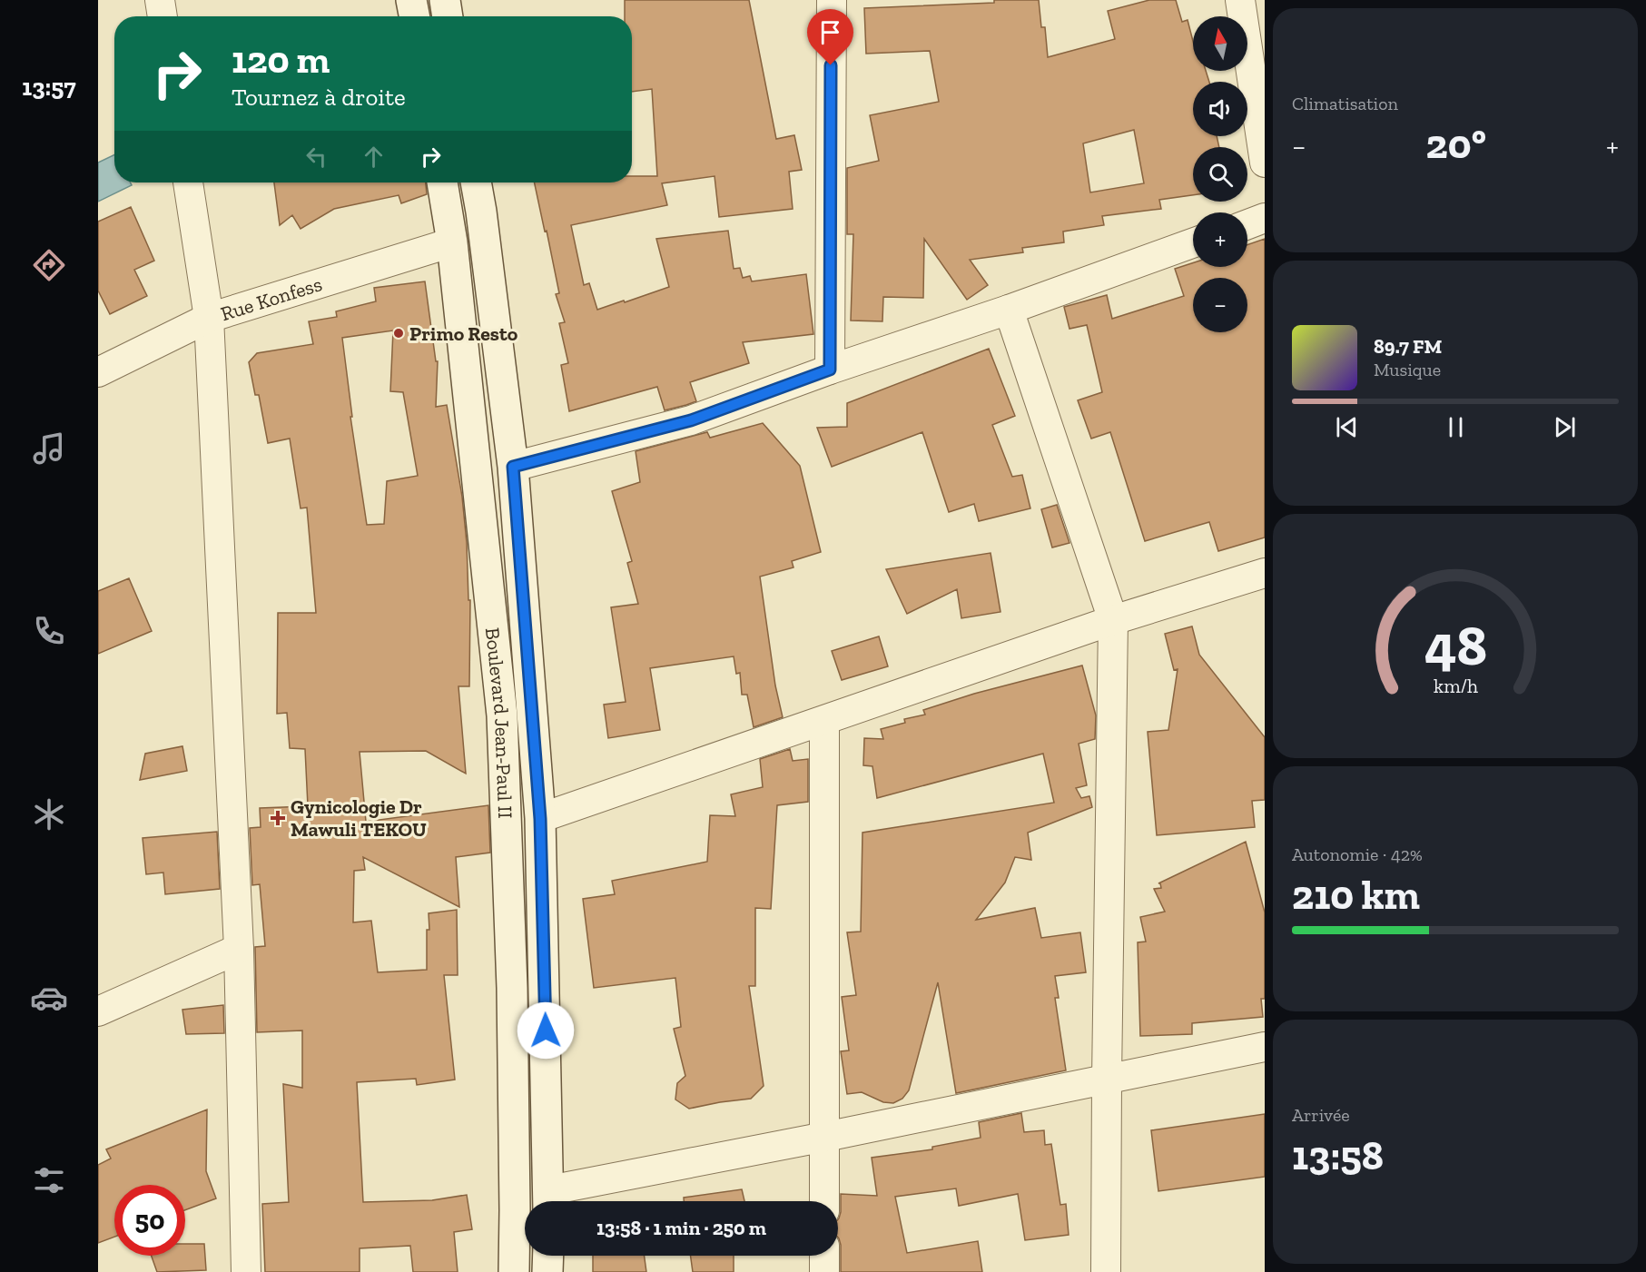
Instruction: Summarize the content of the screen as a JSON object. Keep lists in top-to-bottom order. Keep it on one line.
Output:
{"streets":{"main road":["Boulevard Jean-Paul II"],"street":["Rue Konfess"]},"crossings":[["Rue Konfess","Boulevard Jean-Paul II"]],"places":{"other":["Primo Resto"],"health":["Gynicologie Dr Mawuli TEKOU"]},"north":"top","page":{"tabs":"13:57","tile":["Climatisation",["Autonomie · 42%","210 km"],["Arrivée","13:58"]],"map_buttons":["+","−"],"turn":["120 m","Tournez à droite"],"heat":["−","20°","+"],"song":["89.7 FM","Musique"],"limit":"50","trip":"13:58 · 1 min · 250 m","gauge":["48","km/h"]}}
